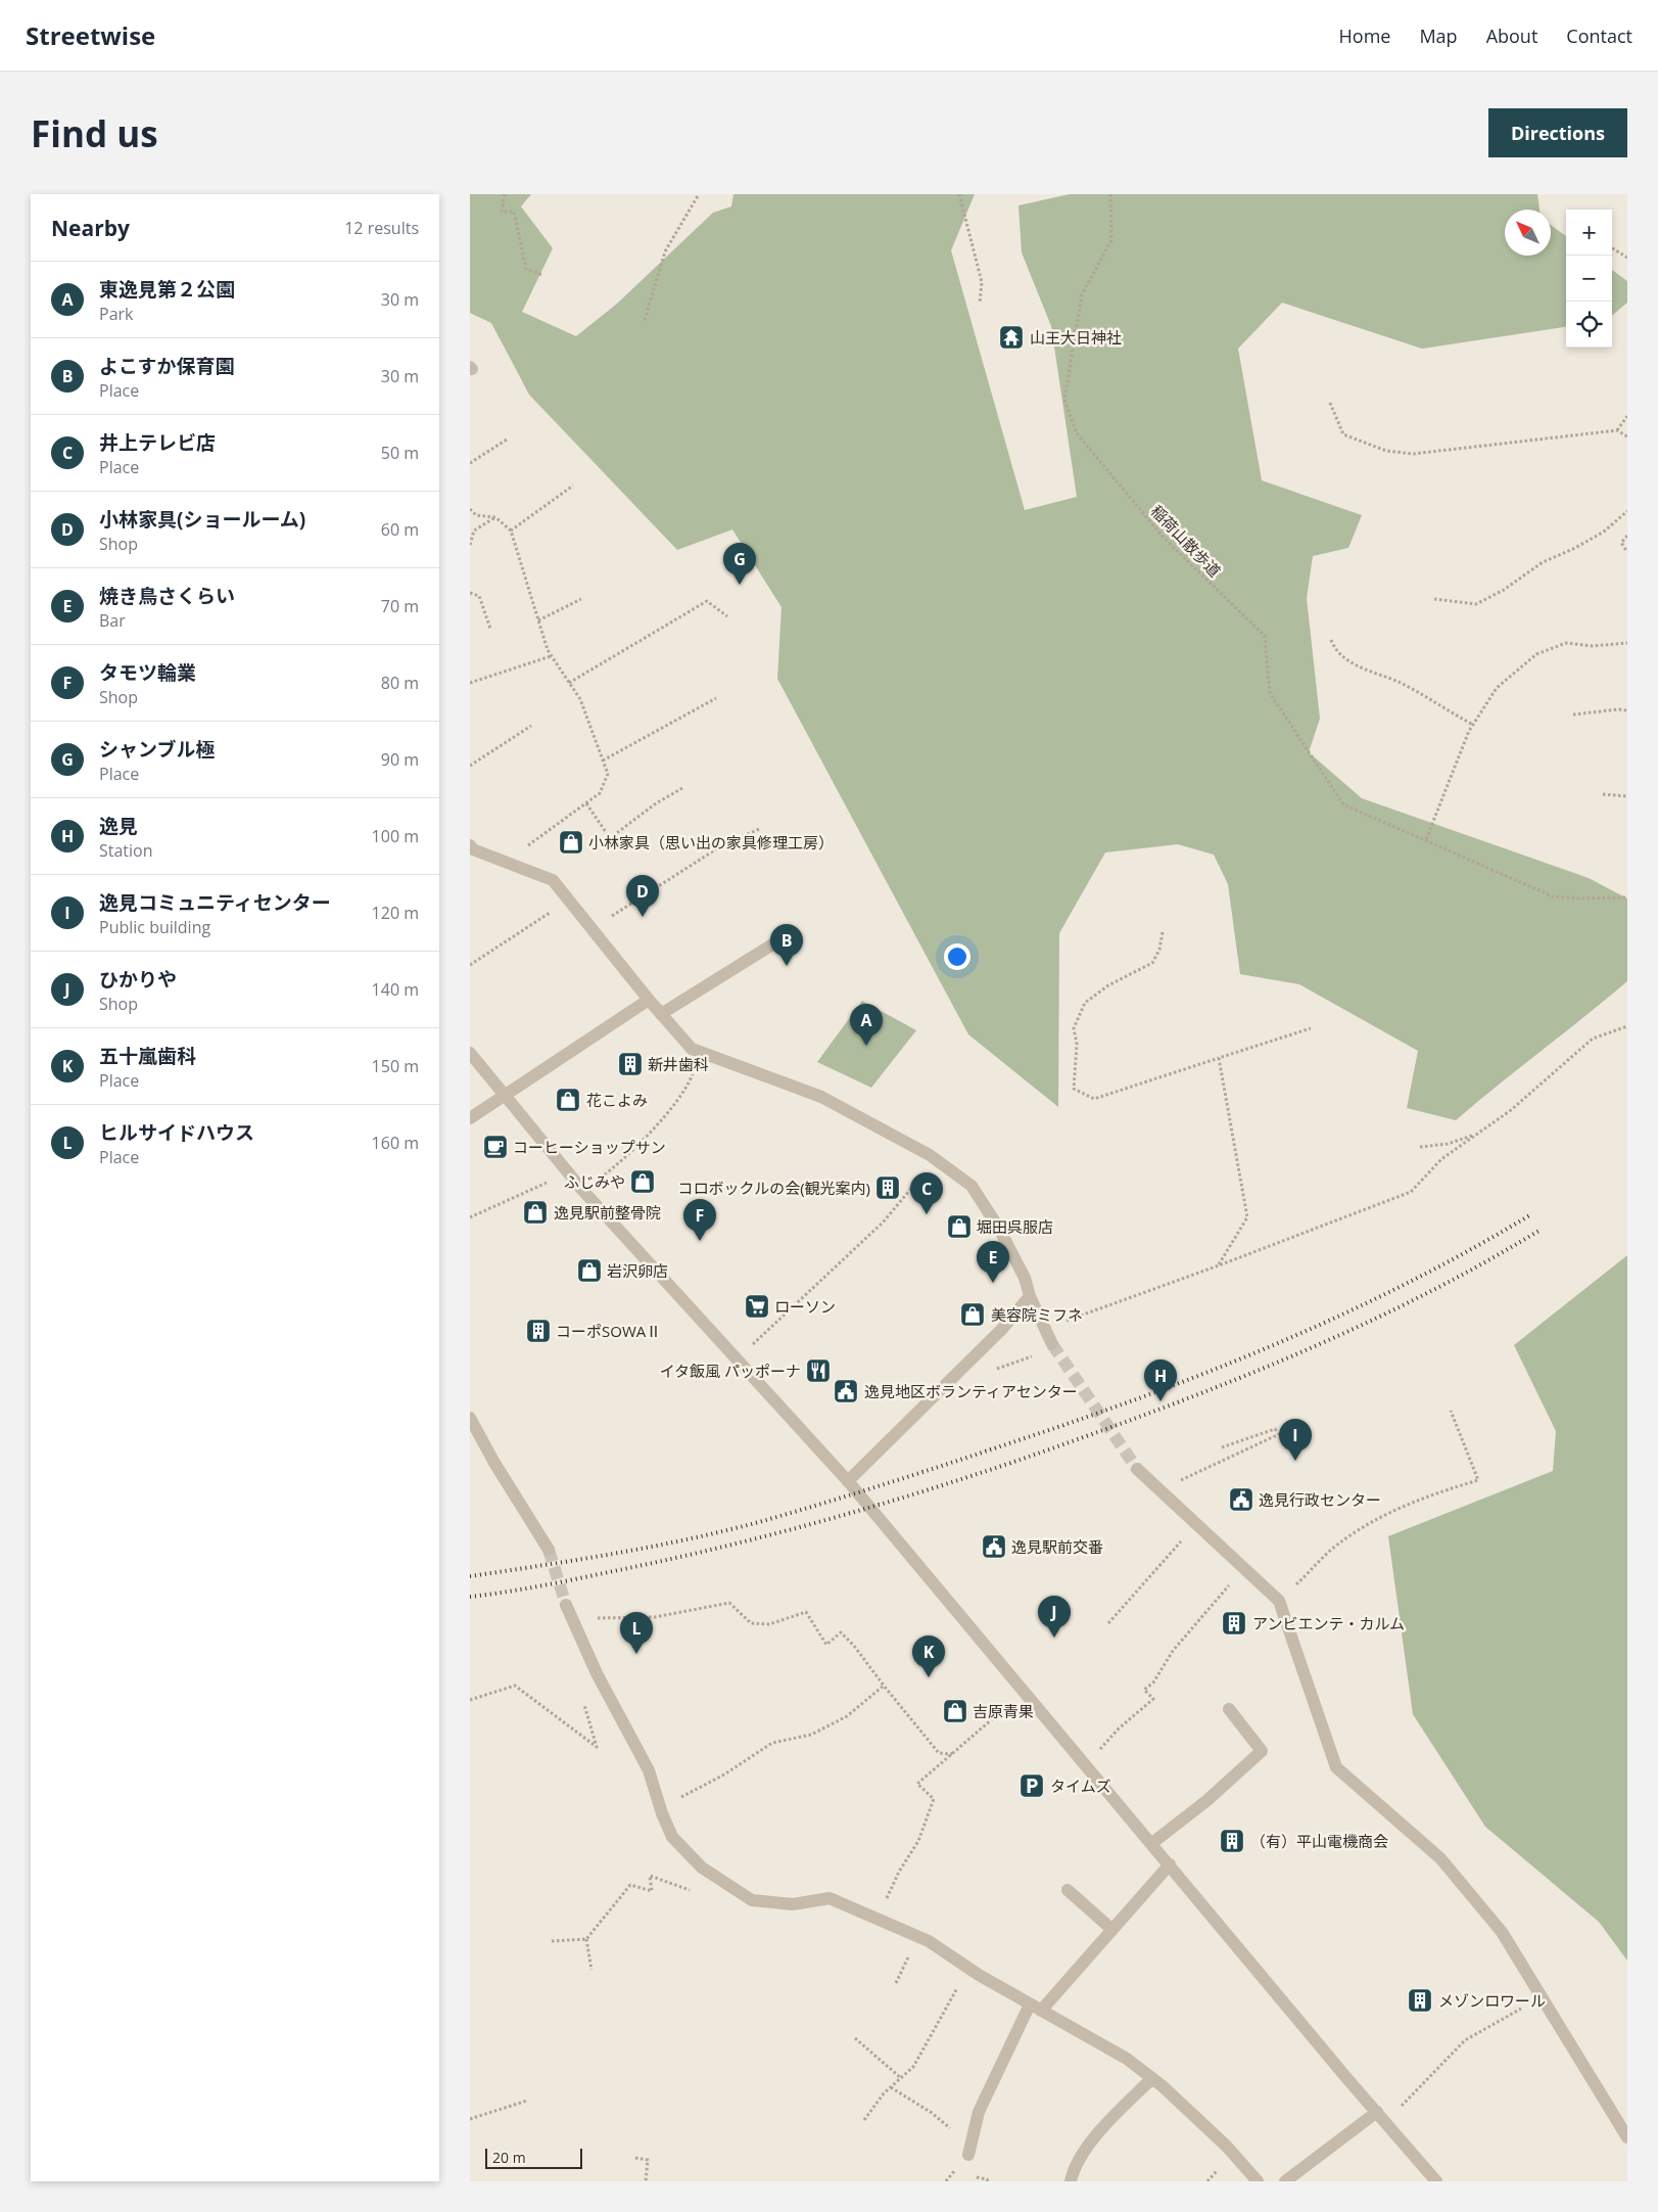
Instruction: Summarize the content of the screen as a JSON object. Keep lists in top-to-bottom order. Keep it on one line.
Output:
{"streets":{"path":["稲荷山散歩道"]},"places":{"temple":["山王大日神社"],"shop":["小林家具（思い出の家具修理工房）","花こよみ","ふじみや","逸見駅前整骨院","堀田呉服店","岩沢卵店","美容院ミフネ","吉原青果"],"building":["新井歯科","コロボックルの会(観光案内)","コーポSOWAⅡ","アンビエンテ・カルム","（有）平山電機商会","メゾンロワール"],"cafe":["コーヒーショップサン"],"supermarket":["ローソン"],"restaurant":["イタ飯風 パッポーナ"],"public building":["逸見地区ボランティアセンター","逸見行政センター","逸見駅前交番"],"parking":["タイムズ"]},"scale_bar":"20 m","north":"top left","page":{"header":"Streetwise","nav":["Home","Map","About","Contact"],"buttons":"Directions","title":"Find us","heading":["Nearby","12 results"],"map_buttons":["+","−"],"list":[{"mark":"A","name":"東逸見第２公園","note":"Park","value":"30 m"},{"mark":"B","name":"よこすか保育園","note":"Place","value":"30 m"},{"mark":"C","name":"井上テレビ店","note":"Place","value":"50 m"},{"mark":"D","name":"小林家具(ショールーム)","note":"Shop","value":"60 m"},{"mark":"E","name":"焼き鳥さくらい","note":"Bar","value":"70 m"},{"mark":"F","name":"タモツ輪業","note":"Shop","value":"80 m"},{"mark":"G","name":"シャンブル極","note":"Place","value":"90 m"},{"mark":"H","name":"逸見","note":"Station","value":"100 m"},{"mark":"I","name":"逸見コミュニティセンター","note":"Public building","value":"120 m"},{"mark":"J","name":"ひかりや","note":"Shop","value":"140 m"},{"mark":"K","name":"五十嵐歯科","note":"Place","value":"150 m"},{"mark":"L","name":"ヒルサイドハウス","note":"Place","value":"160 m"}],"pins":["G","D","B","A","C","F","E","H","I","J","L","K"],"scale":"20 m"}}
